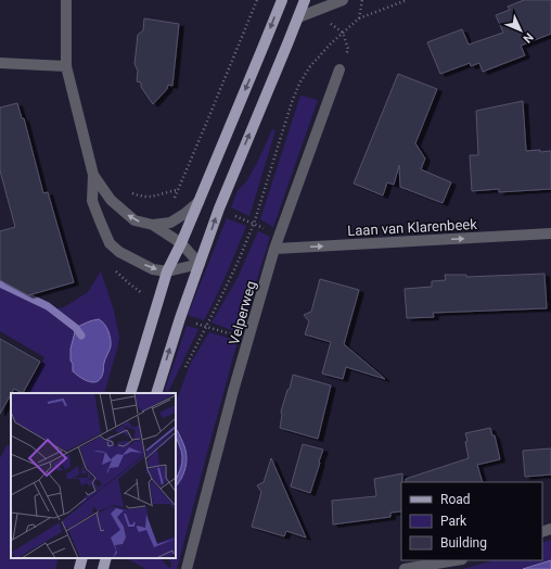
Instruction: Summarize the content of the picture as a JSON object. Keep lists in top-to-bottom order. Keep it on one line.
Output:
{"streets":{"street":["Laan van Klarenbeek","Velperweg"]},"crossings":[["Laan van Klarenbeek","Velperweg"]],"one_way":["Laan van Klarenbeek"],"legend":["Road","Park","Building"],"north":"bottom right"}
